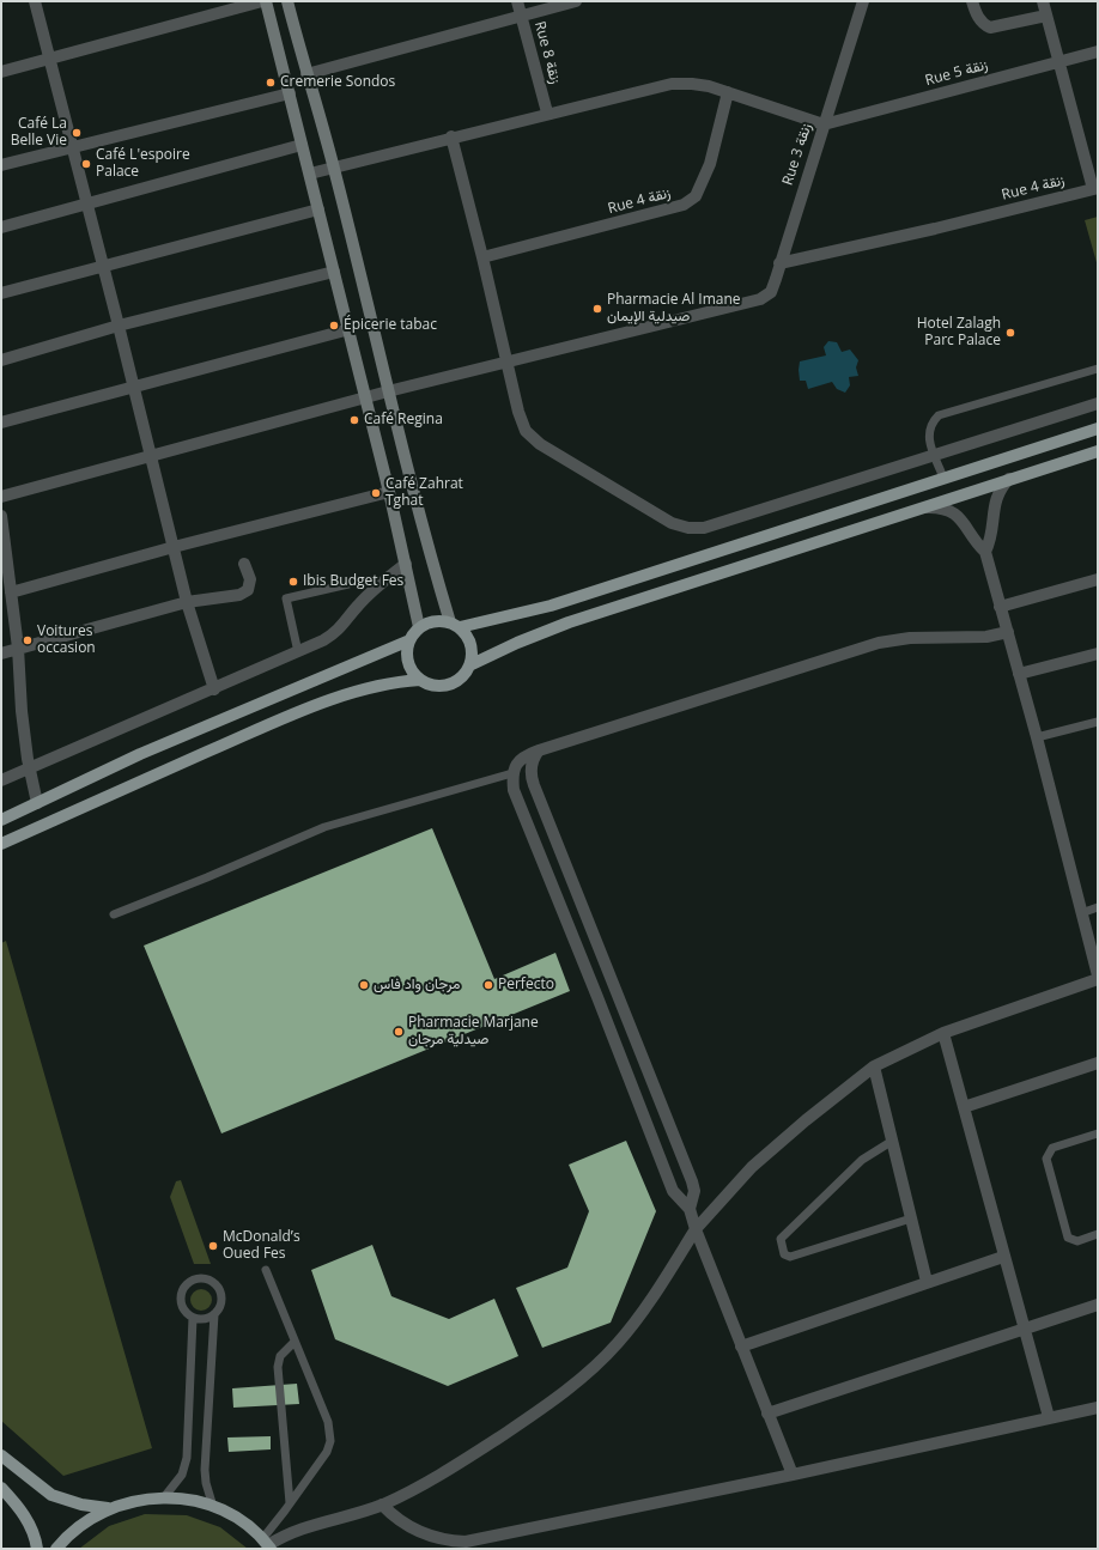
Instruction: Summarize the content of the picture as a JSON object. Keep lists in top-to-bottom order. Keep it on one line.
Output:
{"streets":{"street":["Rue 8 زنقة","Rue 5 زنقة","Rue 3 زنقة","Rue 4 زنقة"]},"crossings":[["Rue 5 زنقة","Rue 3 زنقة"],["Rue 3 زنقة","Rue 4 زنقة"]],"places":["Cremerie Sondos","Café La Belle Vie","Café L'espoire Palace","Pharmacie Al Imane صيدلية الإيمان","Épicerie tabac","Hotel Zalagh Parc Palace","Café Regina","Café Zahrat Tghat","Ibis Budget Fes","Voitures occasion","مرجان واد فاس","Perfecto","Pharmacie Marjane صيدلية مرجان","McDonald’s Oued Fes"]}
